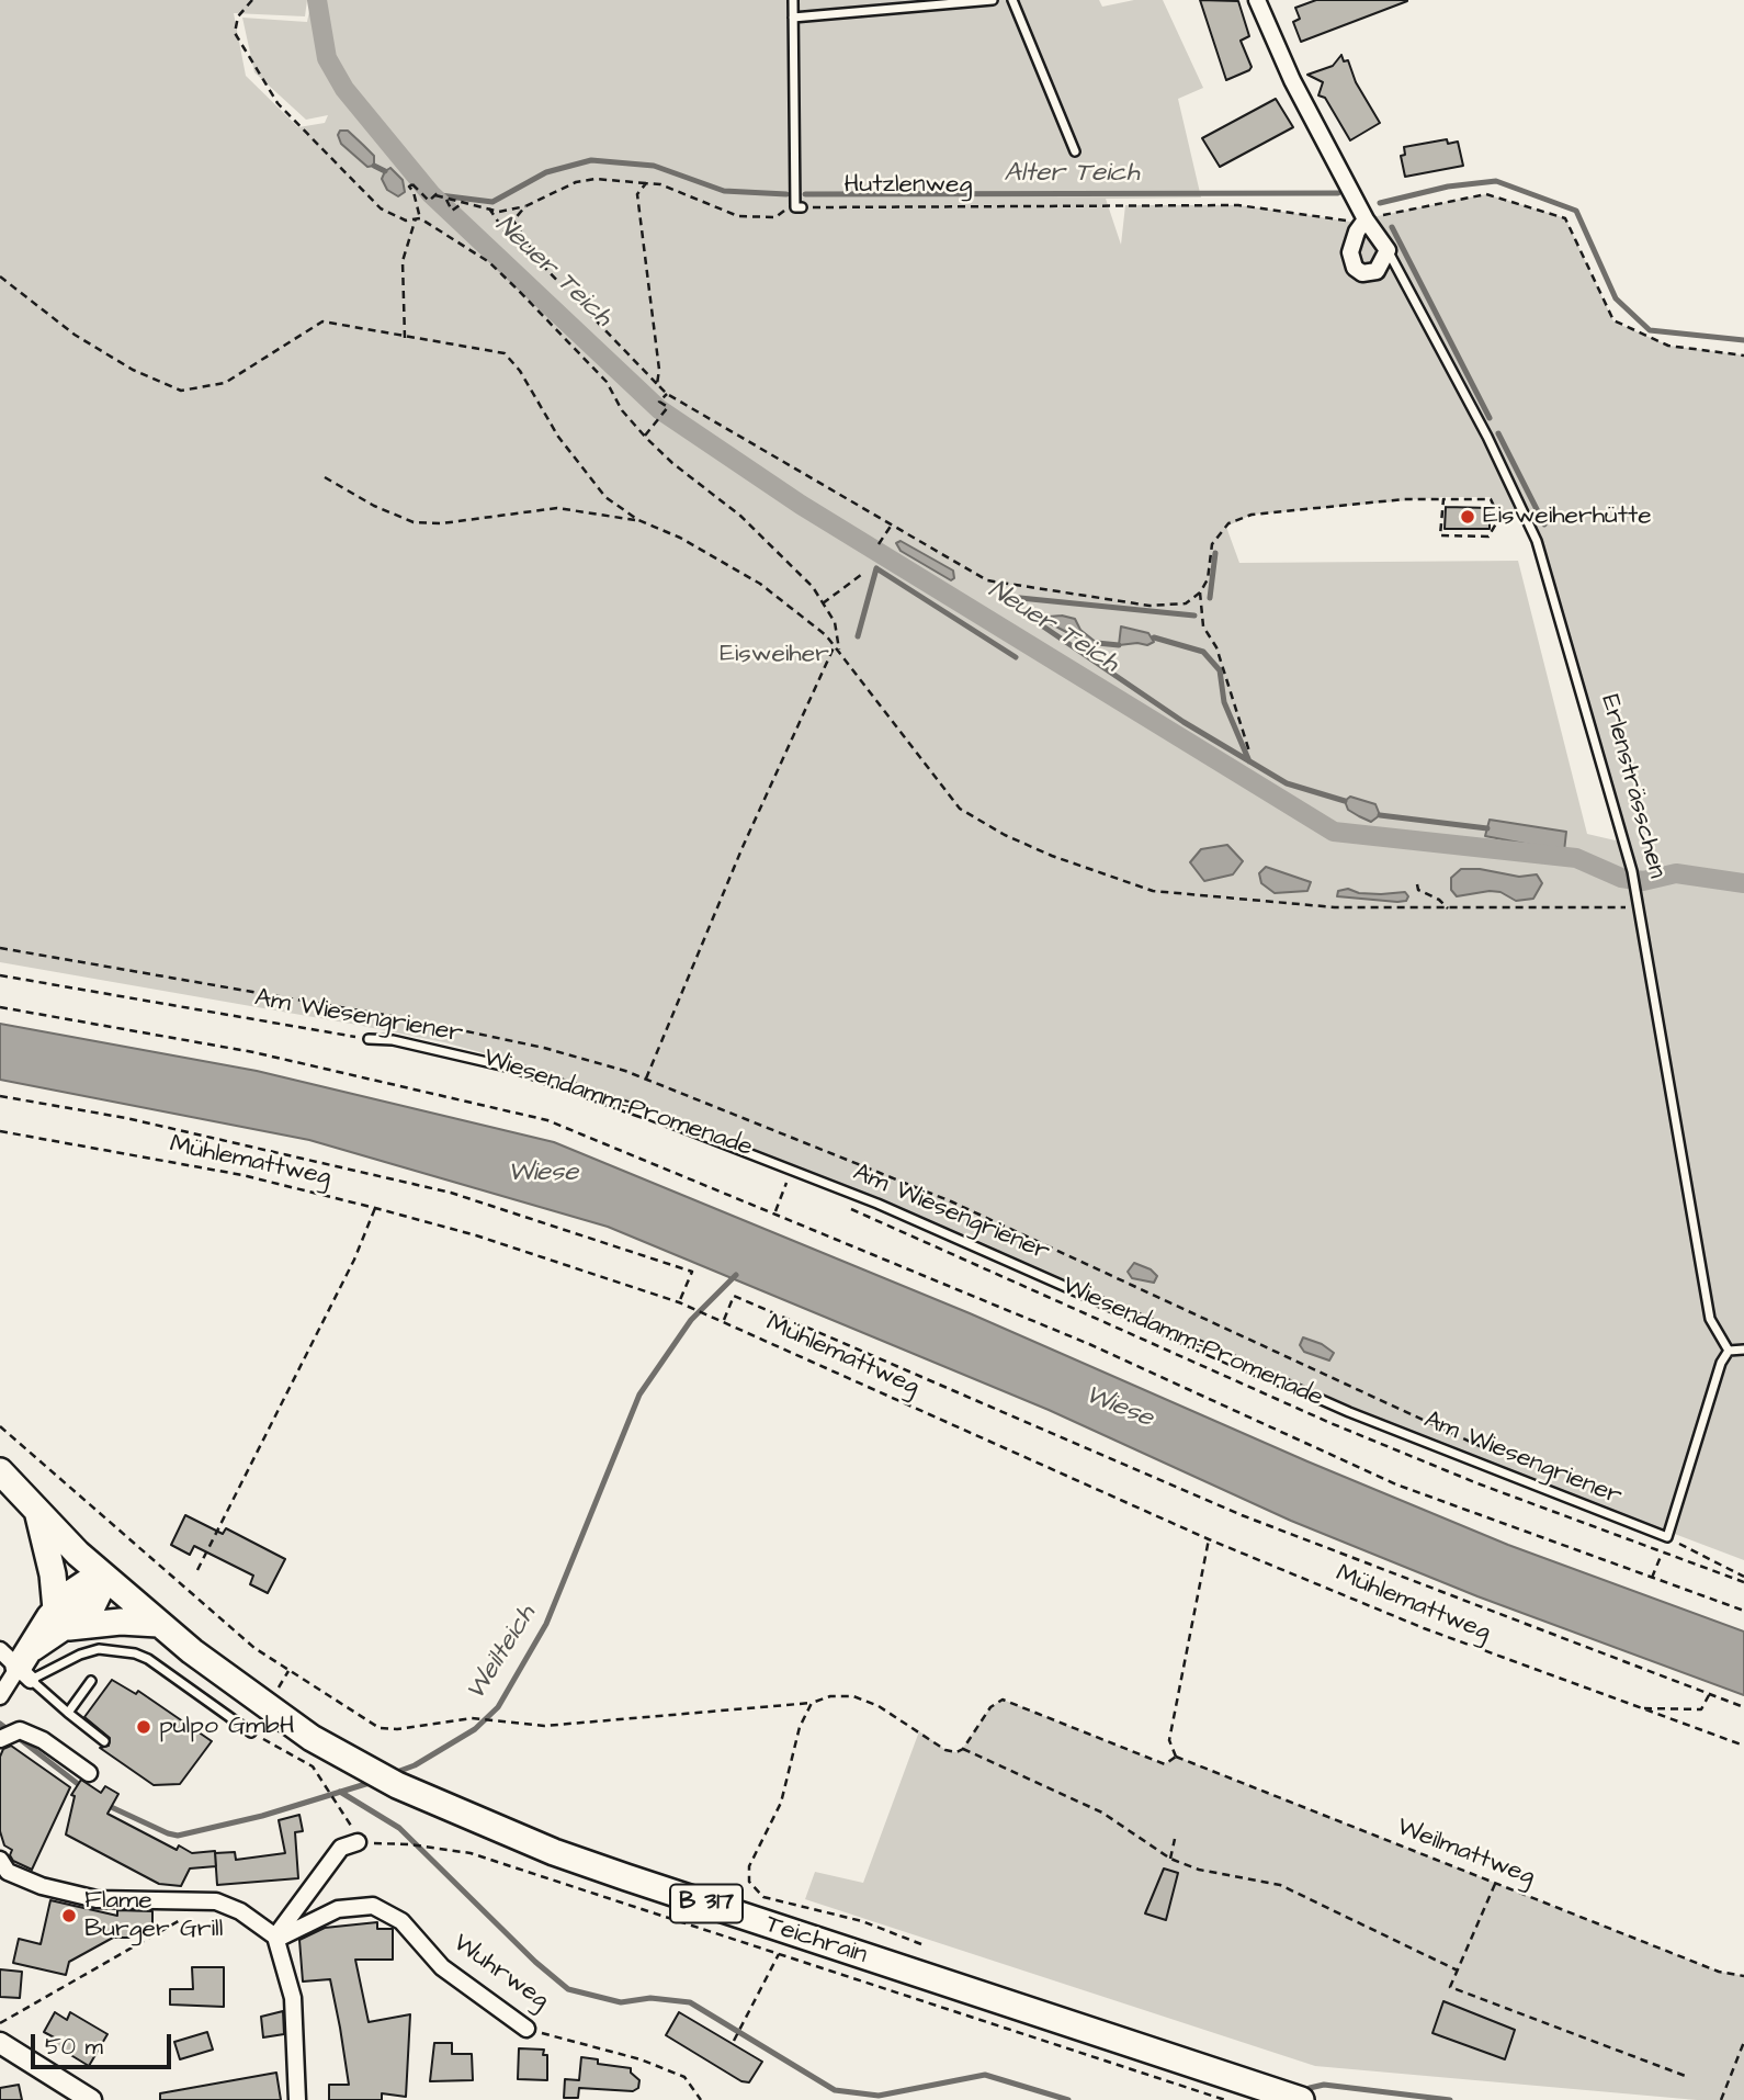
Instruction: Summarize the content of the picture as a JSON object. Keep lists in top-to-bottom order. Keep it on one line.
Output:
{"streets":{"main road":["B 317"],"street":["Erlensträsschen","Wuhrweg"],"lane":["Am Wiesengriener"],"path":["Hutzlenweg","Wiesendamm-Promenade","Mühlemattweg","Weilmattweg","Teichrain"]},"crossings":[["Hutzlenweg","Erlensträsschen"]],"water":["Alter Teich","Neuer Teich","Wiese","Weilteich"],"parks":["Eisweiher"],"places":["Eisweiherhütte","pulpo GmbH","Flame Burger Grill"],"scale_bar":"50 m"}
